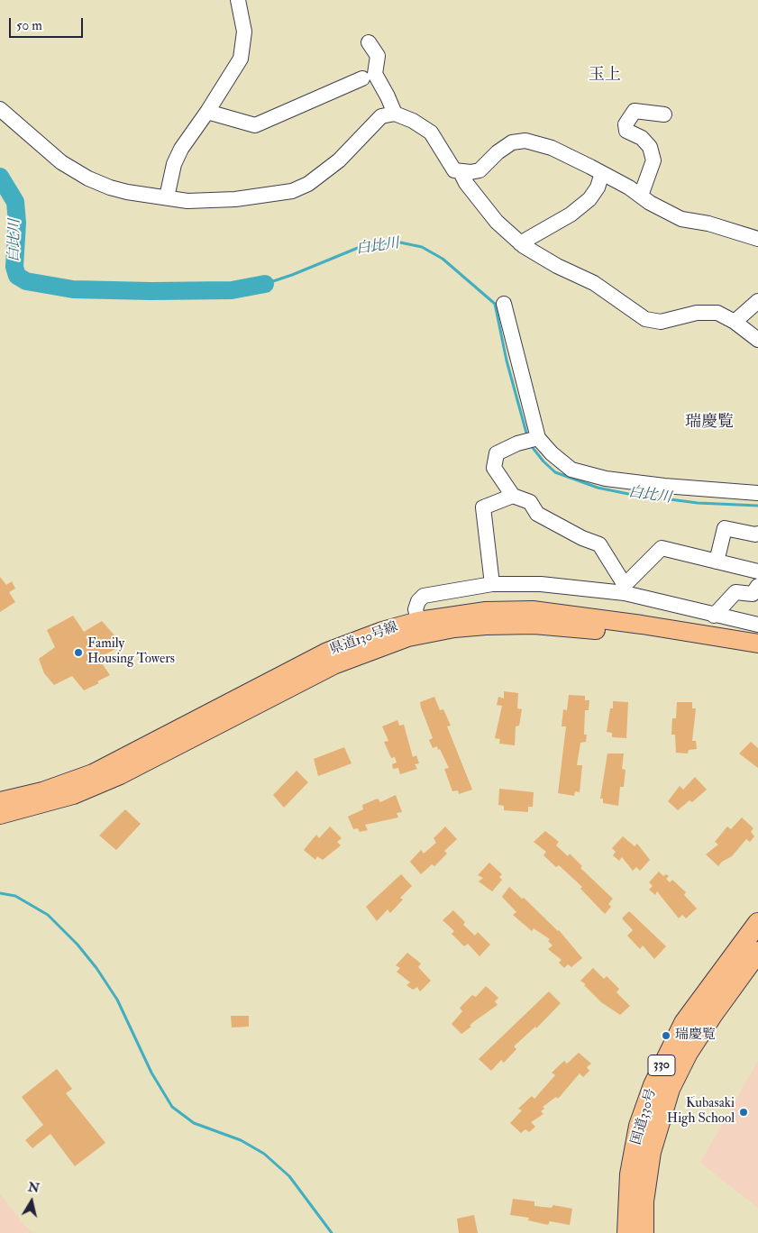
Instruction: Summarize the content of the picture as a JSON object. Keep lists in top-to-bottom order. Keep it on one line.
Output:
{"streets":{"highway":["330","国道330号"],"main road":["県道130号線"]},"districts":["玉上","瑞慶覧"],"water":["白比川"],"places":["Family Housing Towers","瑞慶覧","Kubasaki High School"],"scale_bar":"50 m","north":"top"}
